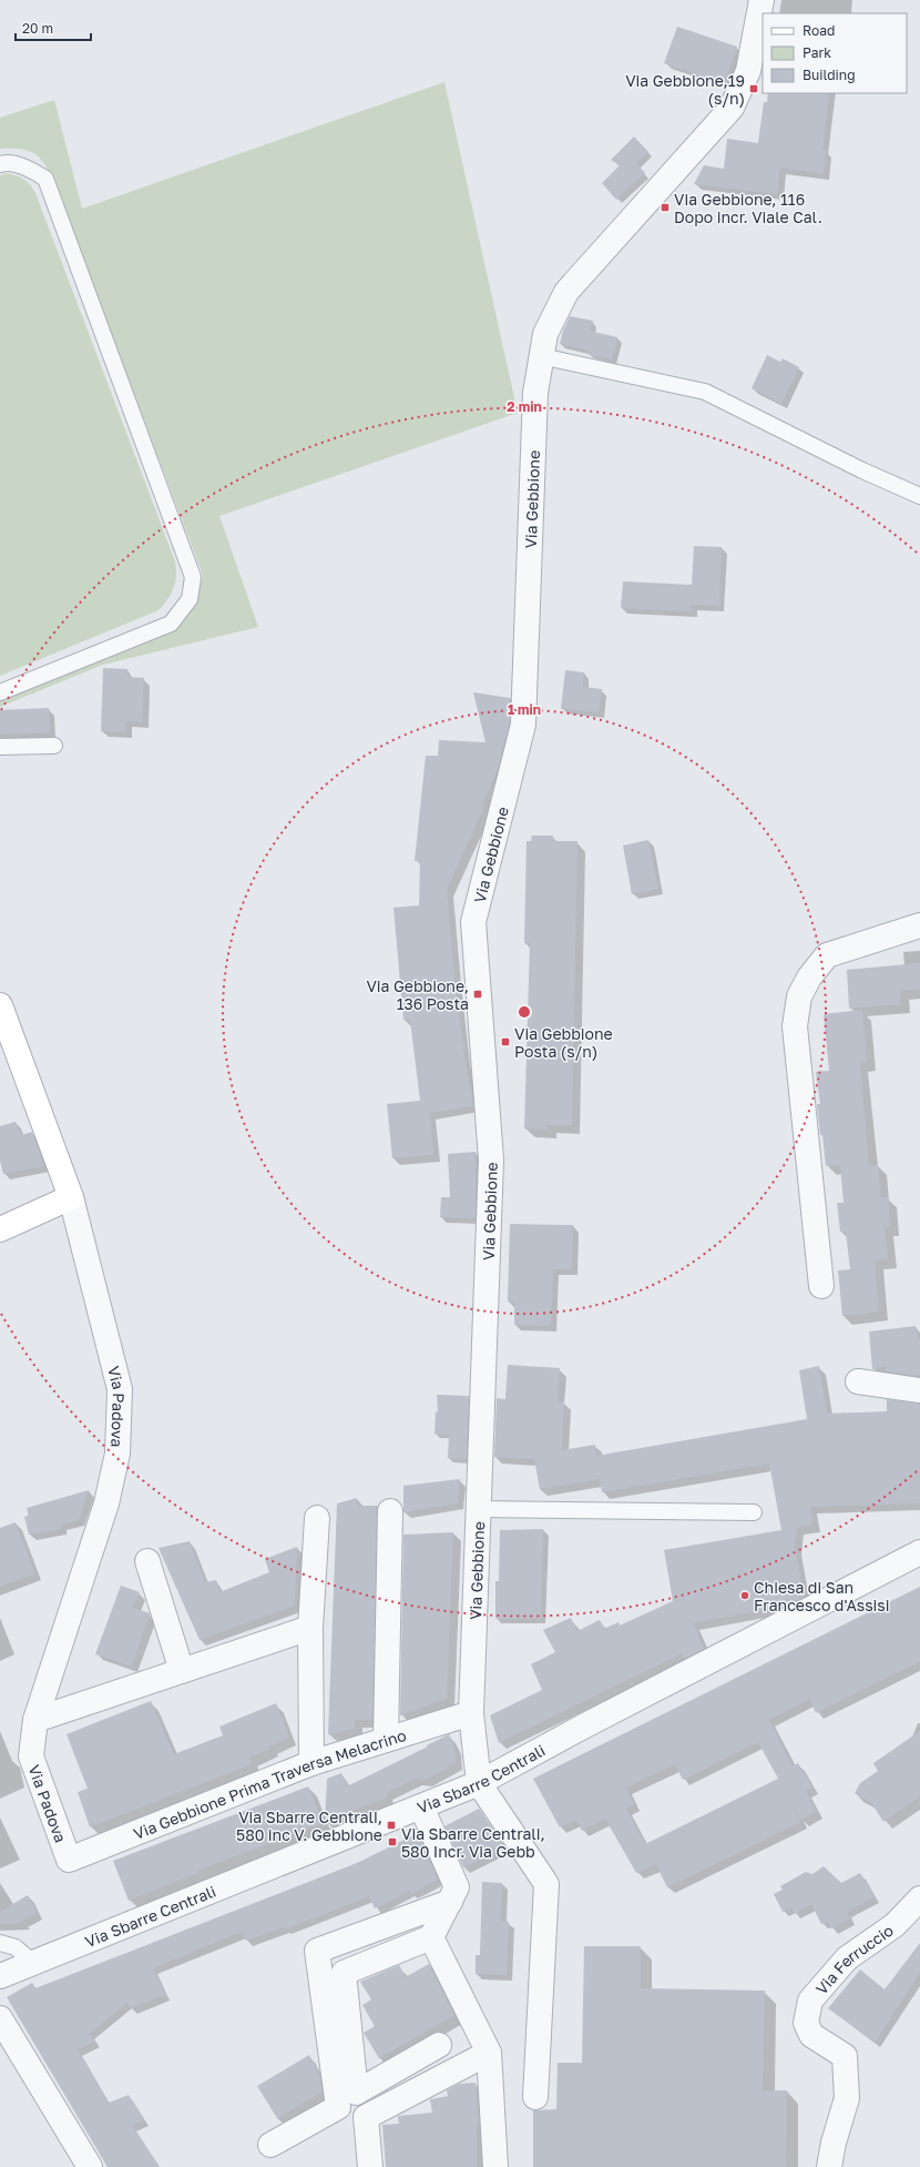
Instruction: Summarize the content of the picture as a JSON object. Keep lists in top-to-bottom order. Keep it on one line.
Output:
{"streets":{"main road":["Via Padova"],"street":["Via Gebbione","Via Sbarre Centrali","Via Gebbione Prima Traversa Melacrino","Via Ferruccio"]},"crossings":[["Via Gebbione","Via Sbarre Centrali"],["Via Gebbione","Via Gebbione Prima Traversa Melacrino"],["Via Padova","Via Gebbione Prima Traversa Melacrino"]],"places":{"transit":["Via Gebbione,19 (s/n)","Via Gebbione, 116 Dopo incr. Viale Cal.","Via Gebbione, 136 Posta","Via Gebbione Posta (s/n)","Via Sbarre Centrali, 580 inc V. Gebbione","Via Sbarre Centrali, 580 Incr. Via Gebb"],"other":["Chiesa di San Francesco d'Assisi"]},"legend":["Road","Park","Building"],"scale_bar":"20 m","rings":["2 min","1 min"]}
